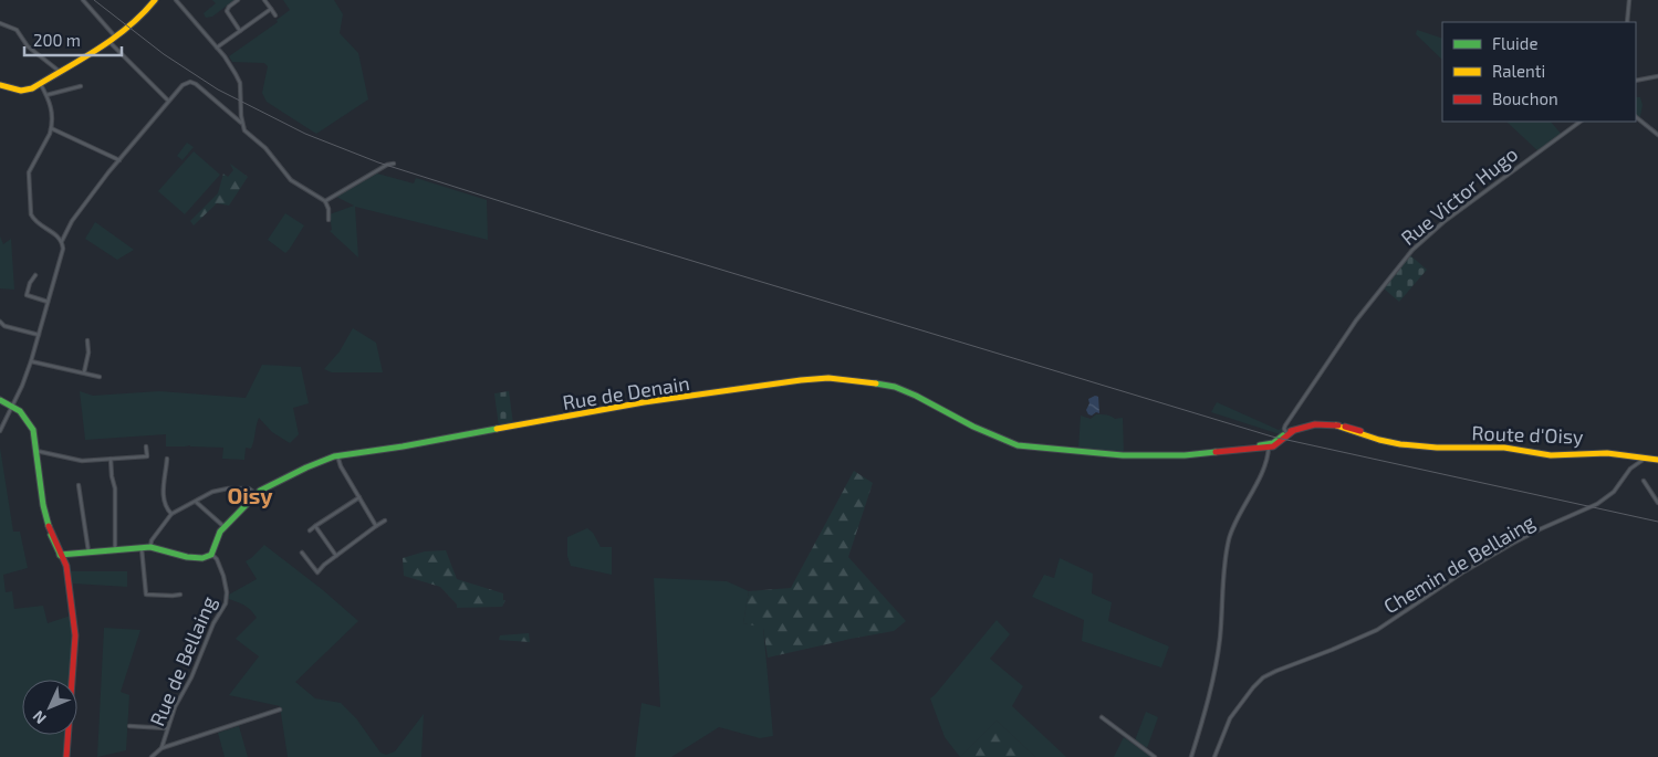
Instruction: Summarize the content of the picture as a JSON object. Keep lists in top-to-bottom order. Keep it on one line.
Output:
{"streets":{"street":["Rue Victor Hugo","Rue de Denain","Route d'Oisy","Chemin de Bellaing","Rue de Bellaing"]},"crossings":[["Rue Victor Hugo","Route d'Oisy"],["Rue de Denain","Route d'Oisy"],["Rue de Denain","Rue de Bellaing"],["Route d'Oisy","Chemin de Bellaing"]],"districts":["Oisy"],"legend":["Fluide","Ralenti","Bouchon"],"scale_bar":"200 m","north":"bottom left"}
